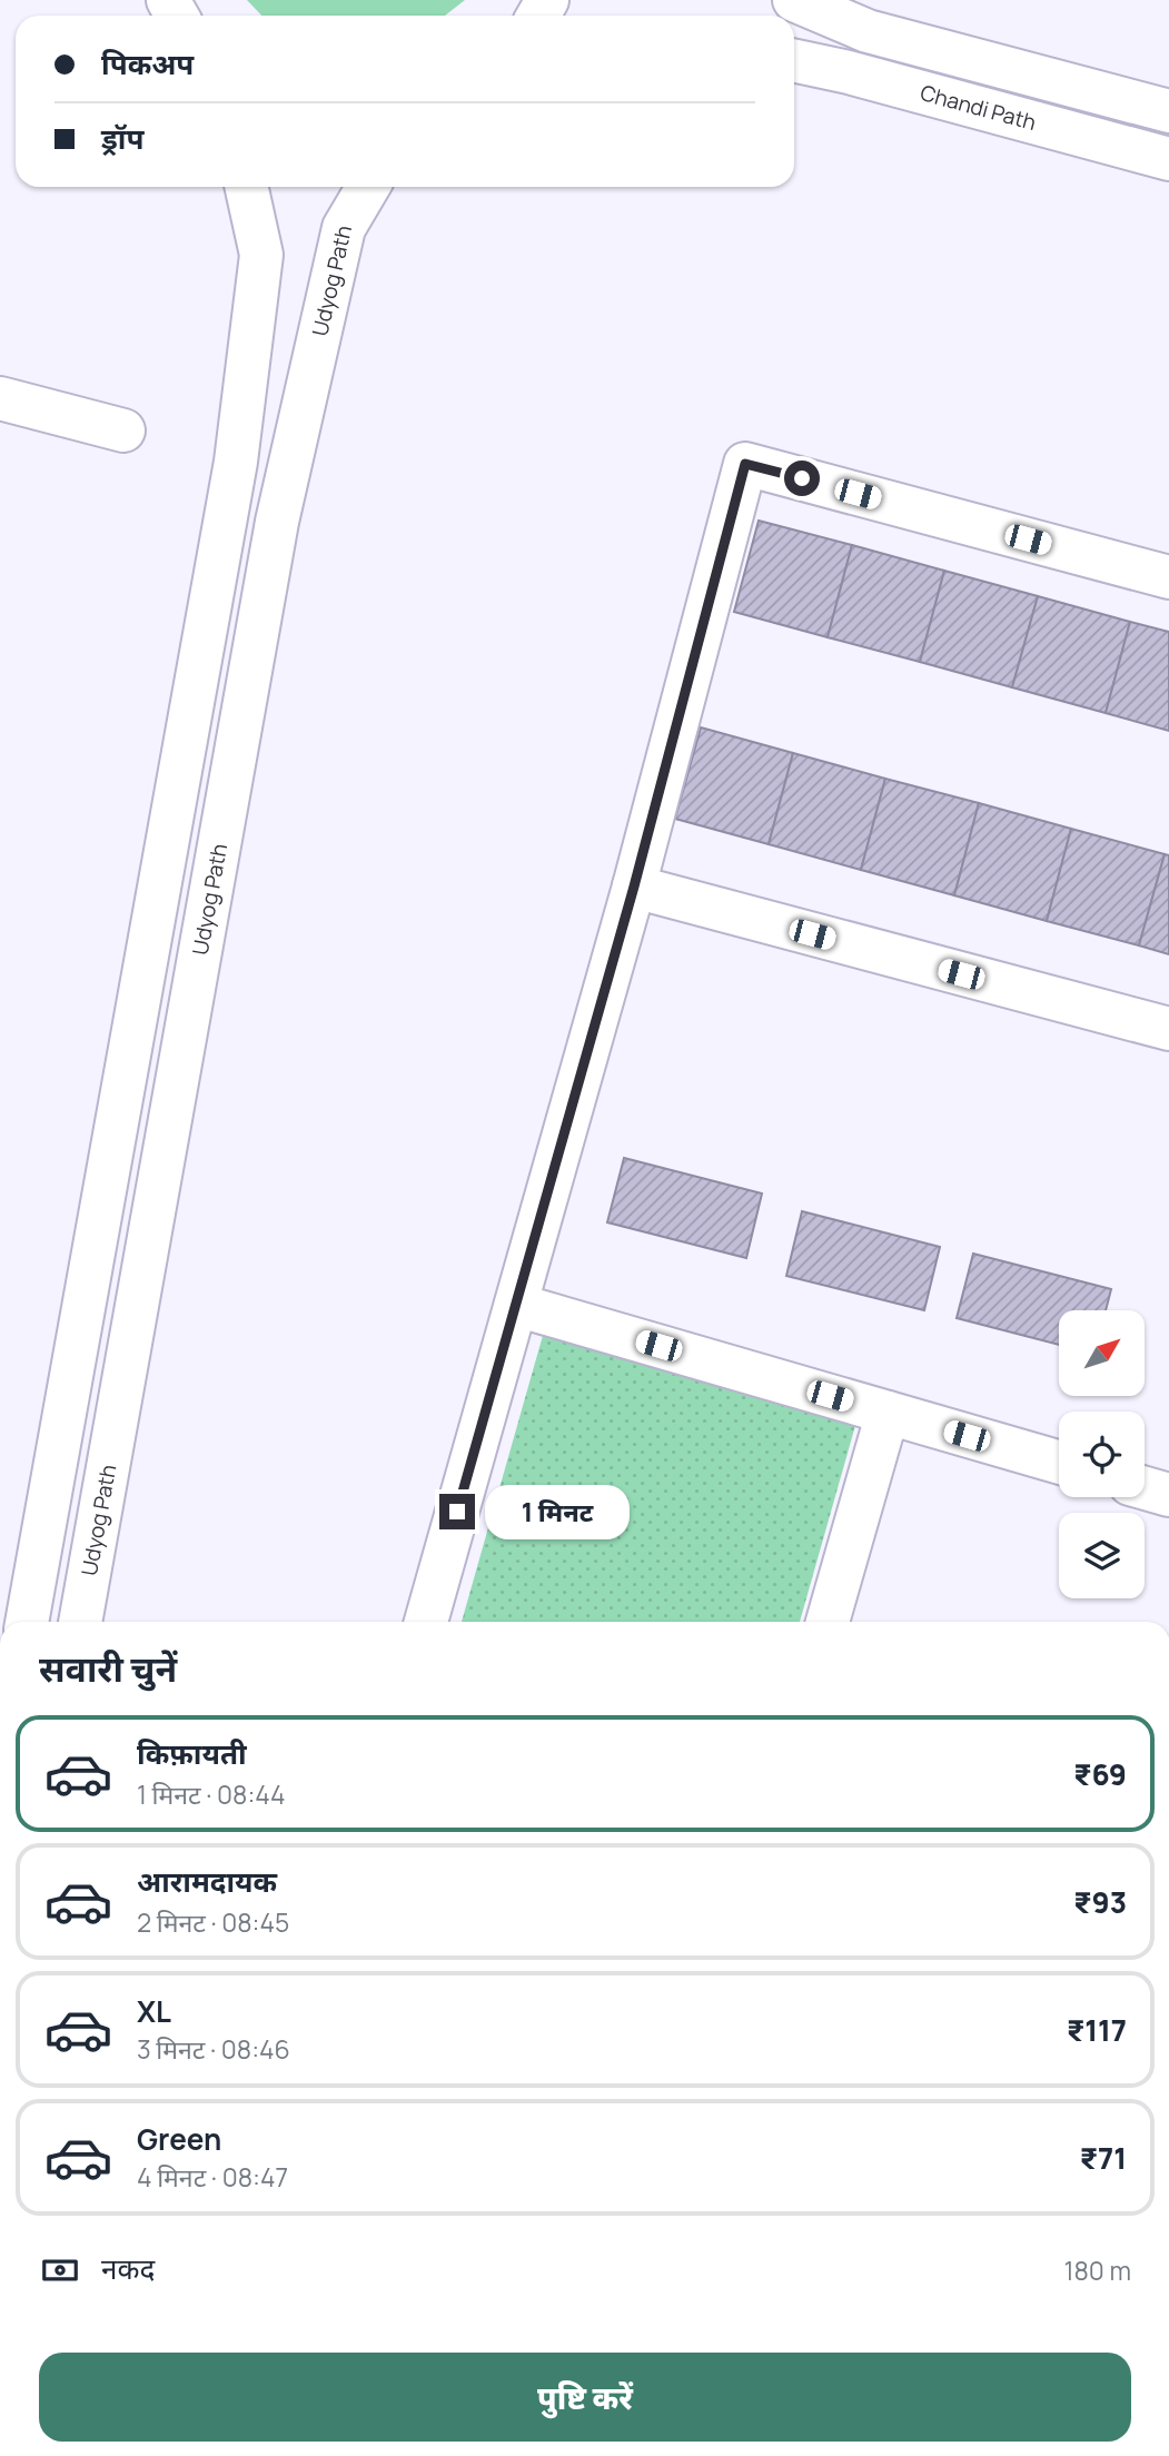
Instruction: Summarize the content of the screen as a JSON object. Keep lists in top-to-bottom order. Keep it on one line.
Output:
{"streets":{"main road":["Chandi Path","Udyog Path"]},"north":"top right","page":{"banner":["पिकअप","ड्रॉप"],"bubble":"1 मिनट","heading":"सवारी चुनें","list":[{"name":"किफ़ायती","note":"1 मिनट · 08:44","value":"₹69"},{"name":"आरामदायक","note":"2 मिनट · 08:45","value":"₹93"},{"name":"XL","note":"3 मिनट · 08:46","value":"₹117"},{"name":"Green","note":"4 मिनट · 08:47","value":"₹71"}],"pay":["नकद","180 m"],"buttons":"पुष्टि करें"}}
